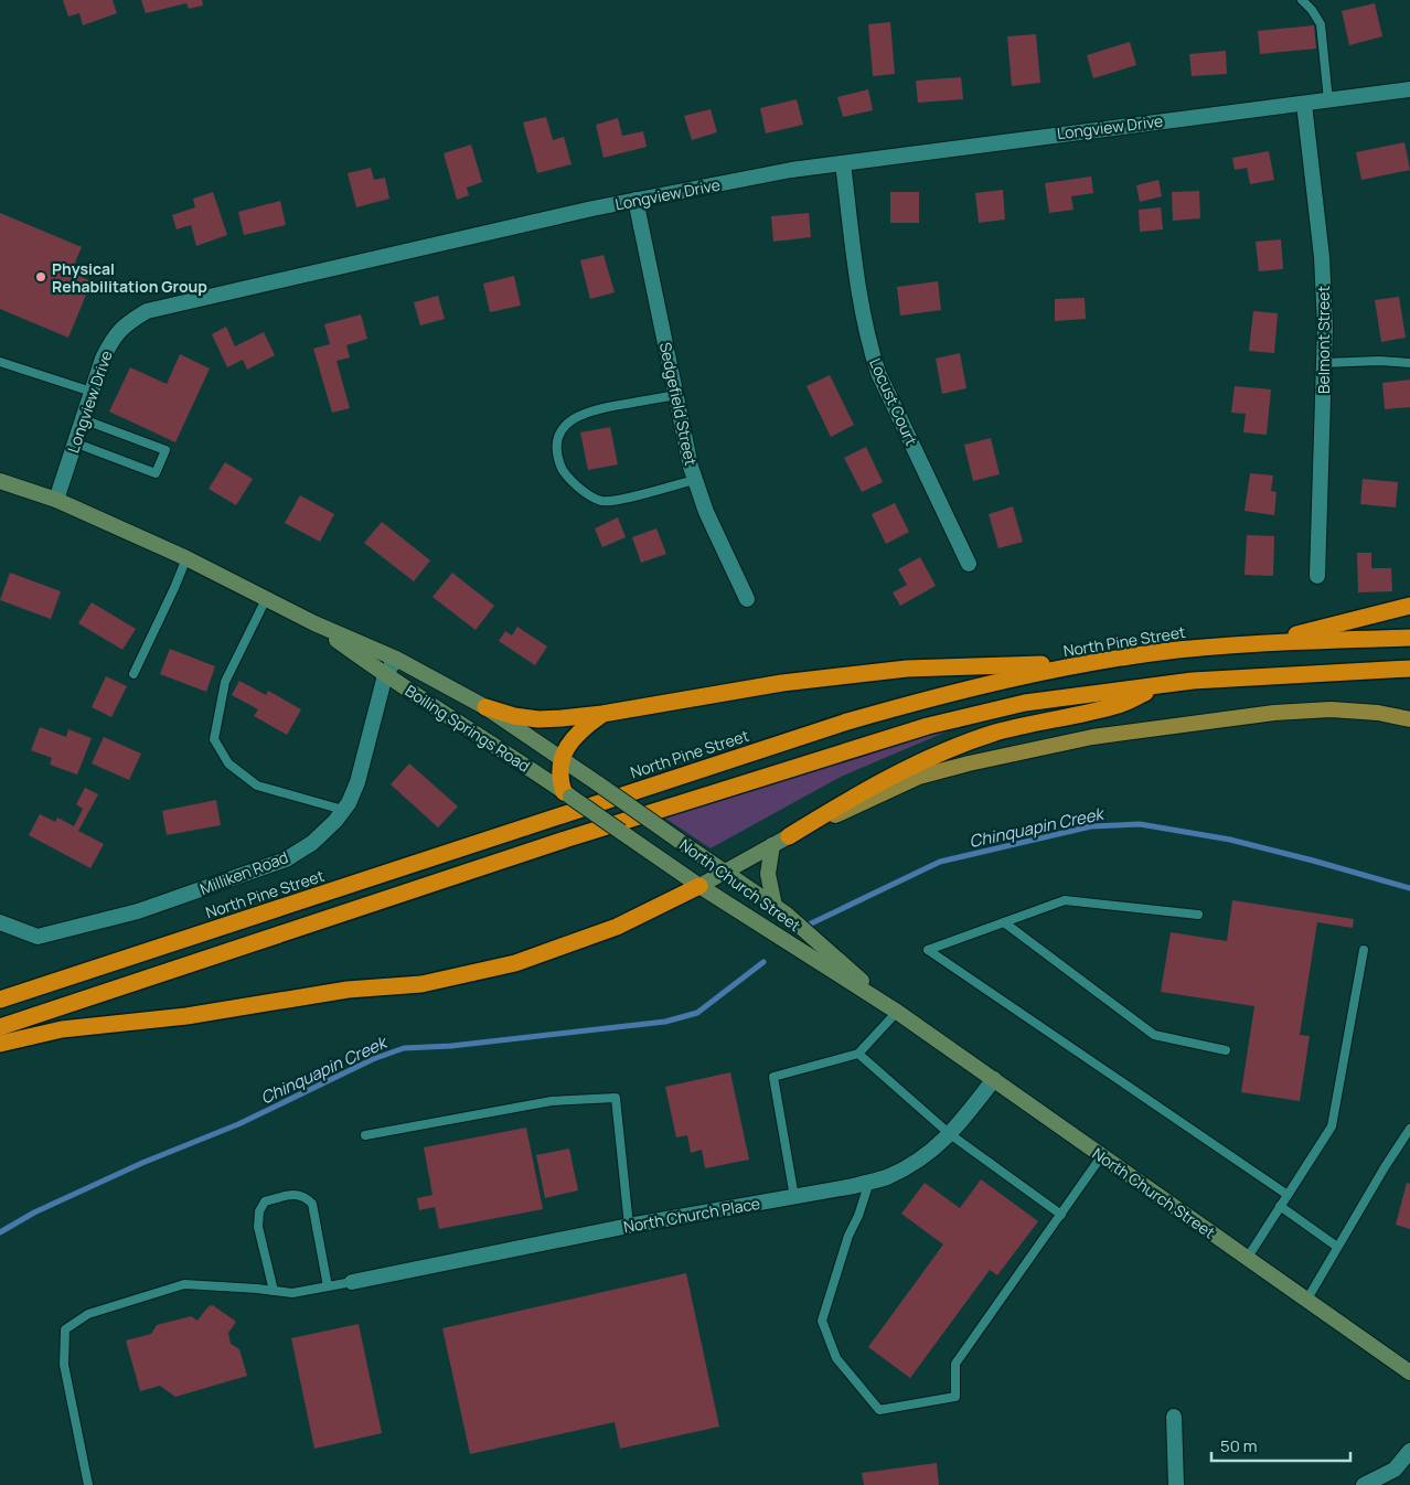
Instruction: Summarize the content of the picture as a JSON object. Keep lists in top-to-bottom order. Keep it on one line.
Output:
{"streets":{"highway":["North Pine Street"],"main road":["Boiling Springs Road","North Church Street"],"street":["Longview Drive","Belmont Street","Locust Court","Sedgefield Street","Milliken Road","North Church Place"]},"crossings":[["Longview Drive","Belmont Street"],["Longview Drive","Locust Court"],["Longview Drive","Sedgefield Street"],["Longview Drive","Boiling Springs Road"],["Boiling Springs Road","Milliken Road"],["Boiling Springs Road","North Church Street"],["North Church Street","North Church Place"]],"water":["Chinquapin Creek"],"places":["Physical Rehabilitation Group"],"scale_bar":"50 m"}
